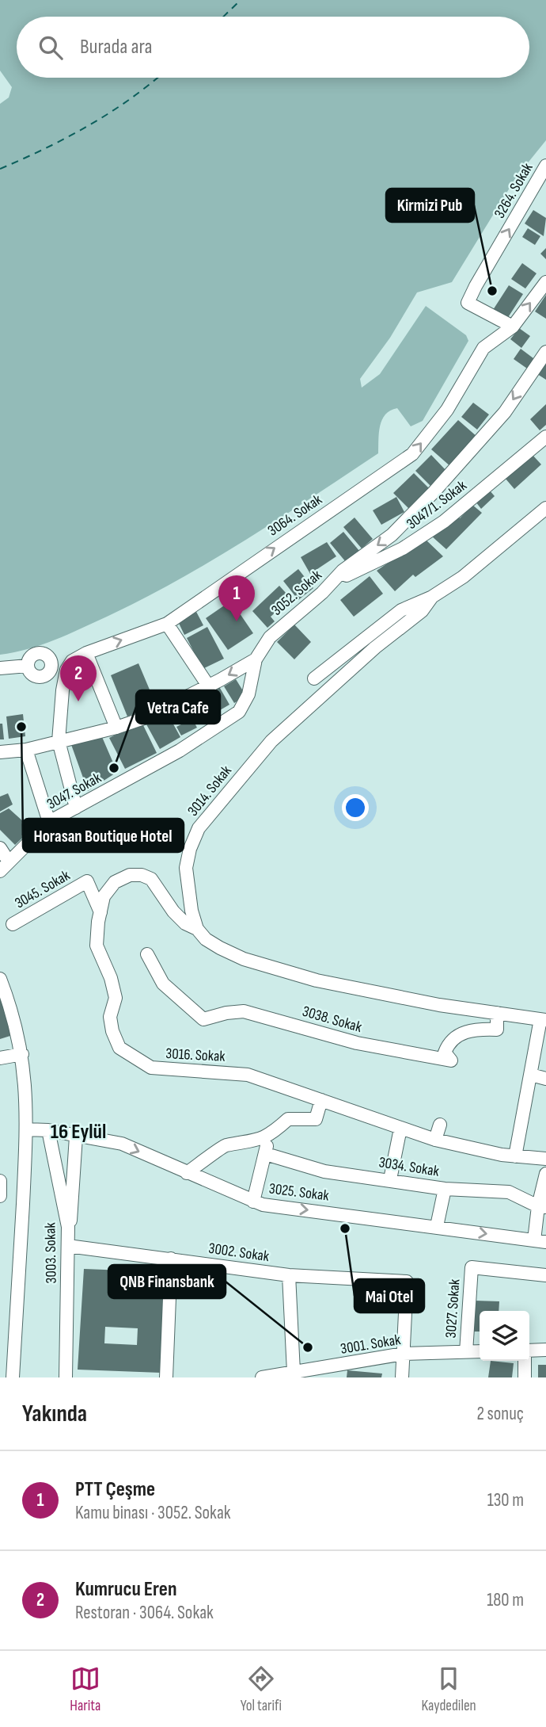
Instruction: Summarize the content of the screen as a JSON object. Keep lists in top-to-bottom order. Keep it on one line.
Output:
{"streets":{"street":["3264. Sokak","3047/1. Sokak","3064. Sokak","3052. Sokak","3047. Sokak","3014. Sokak","3045. Sokak","3038. Sokak","3016. Sokak","3034. Sokak","3025. Sokak","3002. Sokak","3003. Sokak","3027. Sokak","3001. Sokak"]},"crossings":[["3264. Sokak","3064. Sokak"],["3047/1. Sokak","3052. Sokak"],["3064. Sokak","3052. Sokak"],["3052. Sokak","3047. Sokak"],["3014. Sokak","3016. Sokak"],["3045. Sokak","3016. Sokak"],["3025. Sokak","3003. Sokak"],["3002. Sokak","3003. Sokak"],["3002. Sokak","3001. Sokak"],["3027. Sokak","3001. Sokak"]],"one_way":["3064. Sokak","3052. Sokak","3025. Sokak"],"districts":["16 Eylül"],"places":["Kirmizi Pub","Horasan Boutique Hotel","Vetra Cafe","Mai Otel","QNB Finansbank"],"page":{"search":"Burada ara","pins":["1","2"],"heading":["Yakında","2 sonuç"],"list":[{"mark":"1","name":"PTT Çeşme","note":"Kamu binası · 3052. Sokak","value":"130 m"},{"mark":"2","name":"Kumrucu Eren","note":"Restoran · 3064. Sokak","value":"180 m"}],"nav":["Harita","Yol tarifi","Kaydedilen"]}}
